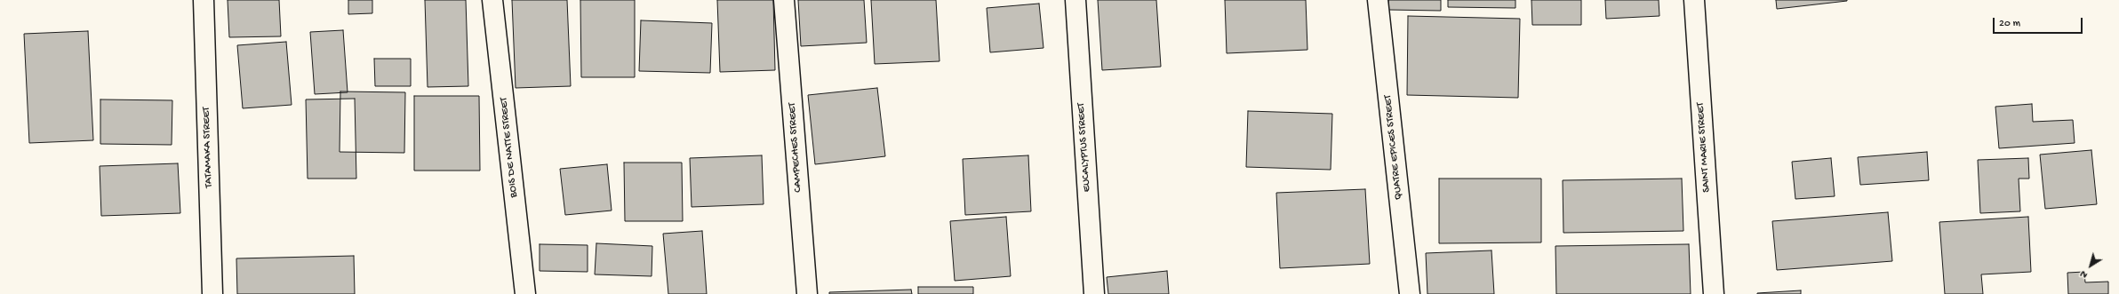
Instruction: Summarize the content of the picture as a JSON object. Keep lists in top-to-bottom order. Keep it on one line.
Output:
{"streets":{"street":["TATAMAKA STREET","BOIS DE NATTE STREET","CAMPECHES STREET","EUCALYPTUS STREET","QUATRE EPICES STREET","SAINT MARIE STREET"]},"scale_bar":"20 m","north":"bottom left"}
